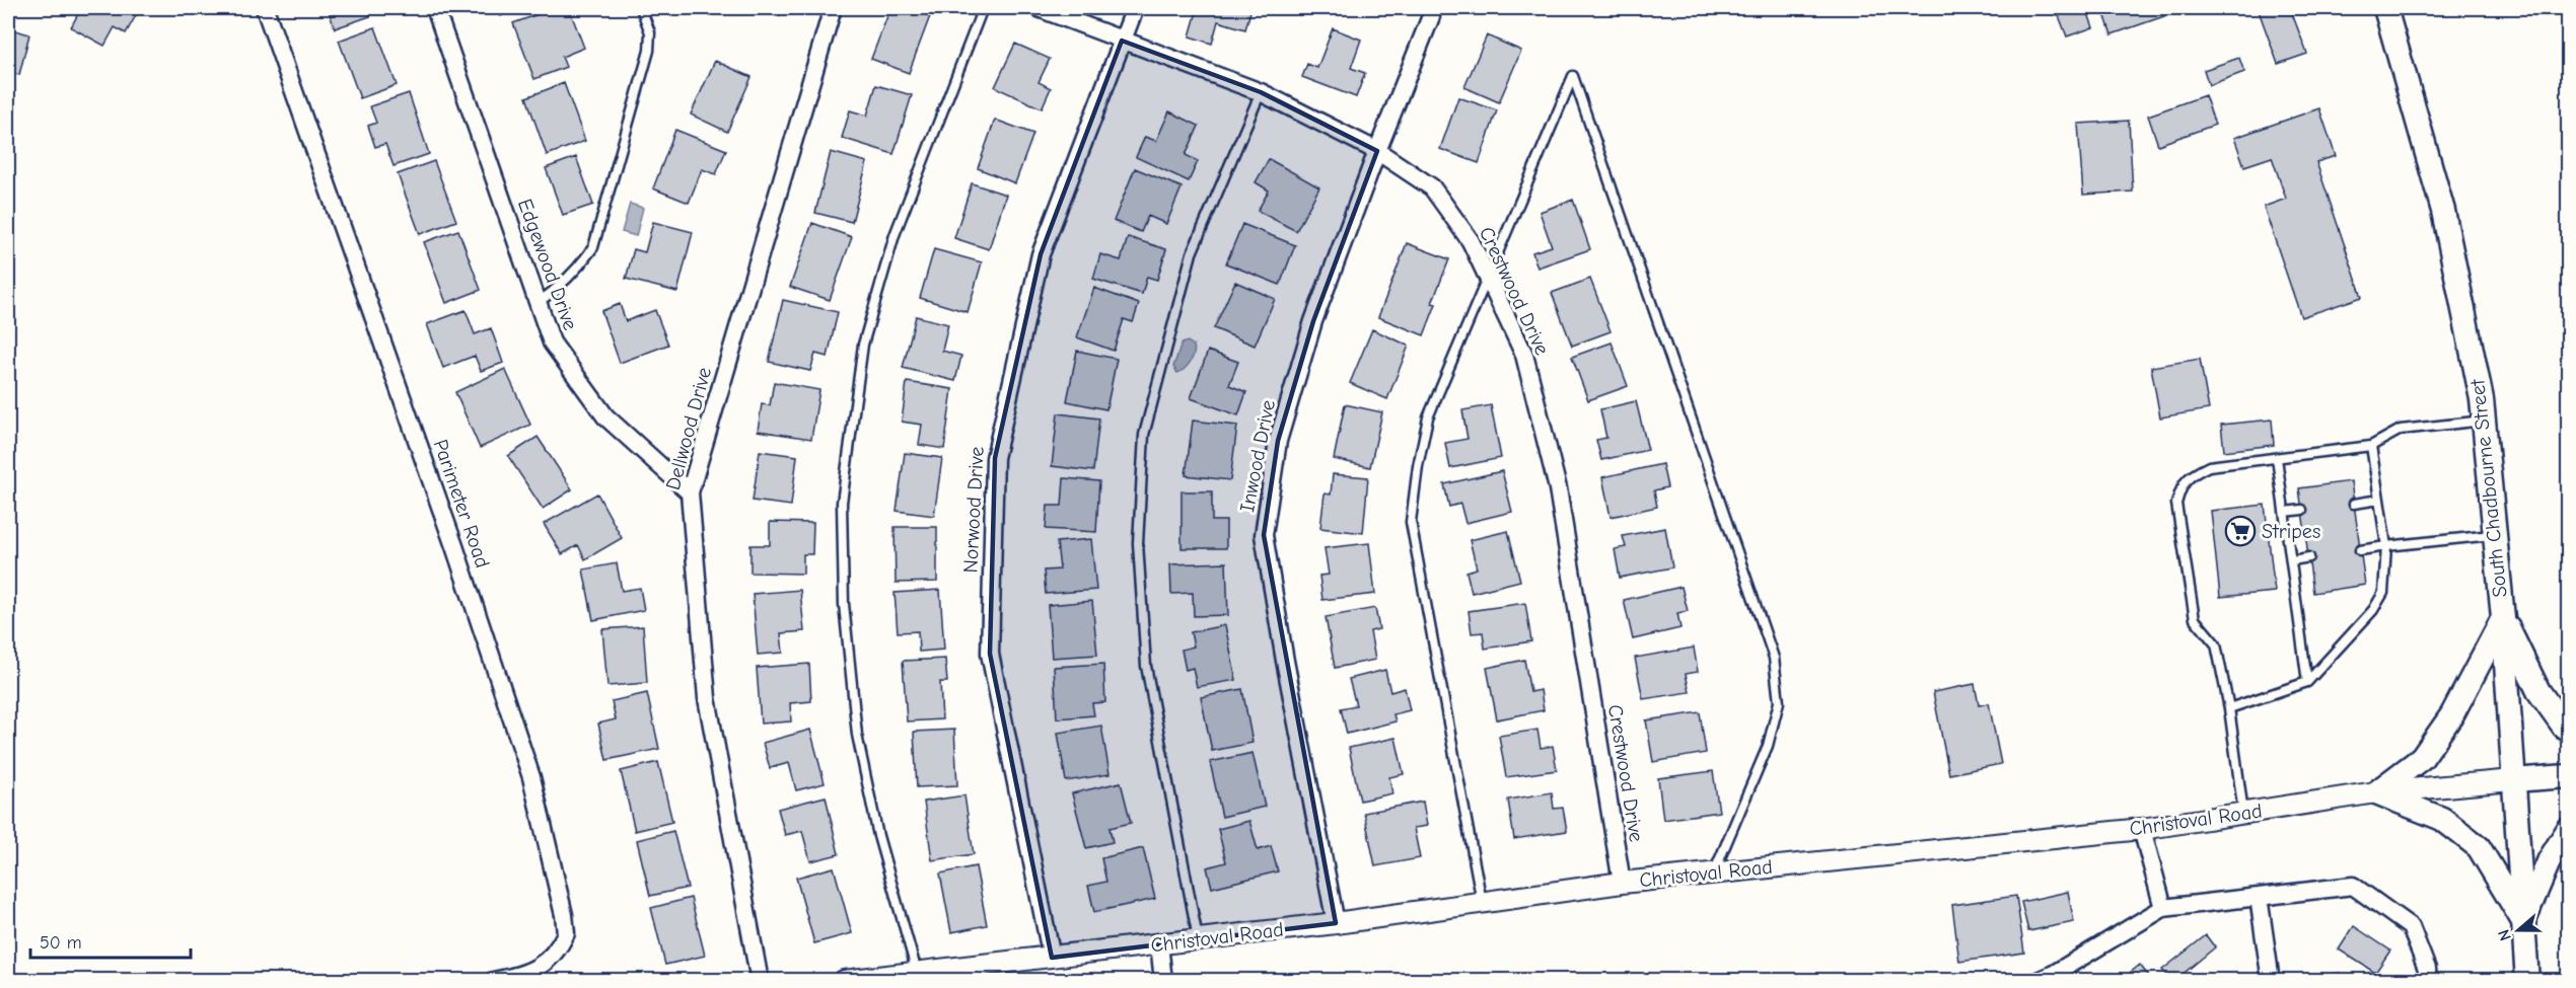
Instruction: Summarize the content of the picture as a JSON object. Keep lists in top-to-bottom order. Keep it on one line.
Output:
{"streets":{"main road":["South Chadbourne Street","Christoval Road"],"street":["Edgewood Drive","Crestwood Drive","Dellwood Drive","Inwood Drive","Parimeter Road","Norwood Drive"]},"crossings":[["Edgewood Drive","Dellwood Drive"],["Crestwood Drive","Inwood Drive"],["Crestwood Drive","Norwood Drive"],["Crestwood Drive","Christoval Road"],["Inwood Drive","Christoval Road"],["South Chadbourne Street","Christoval Road"],["Norwood Drive","Christoval Road"]],"places":{"supermarket":["Stripes"]},"scale_bar":"50 m","north":"left"}
